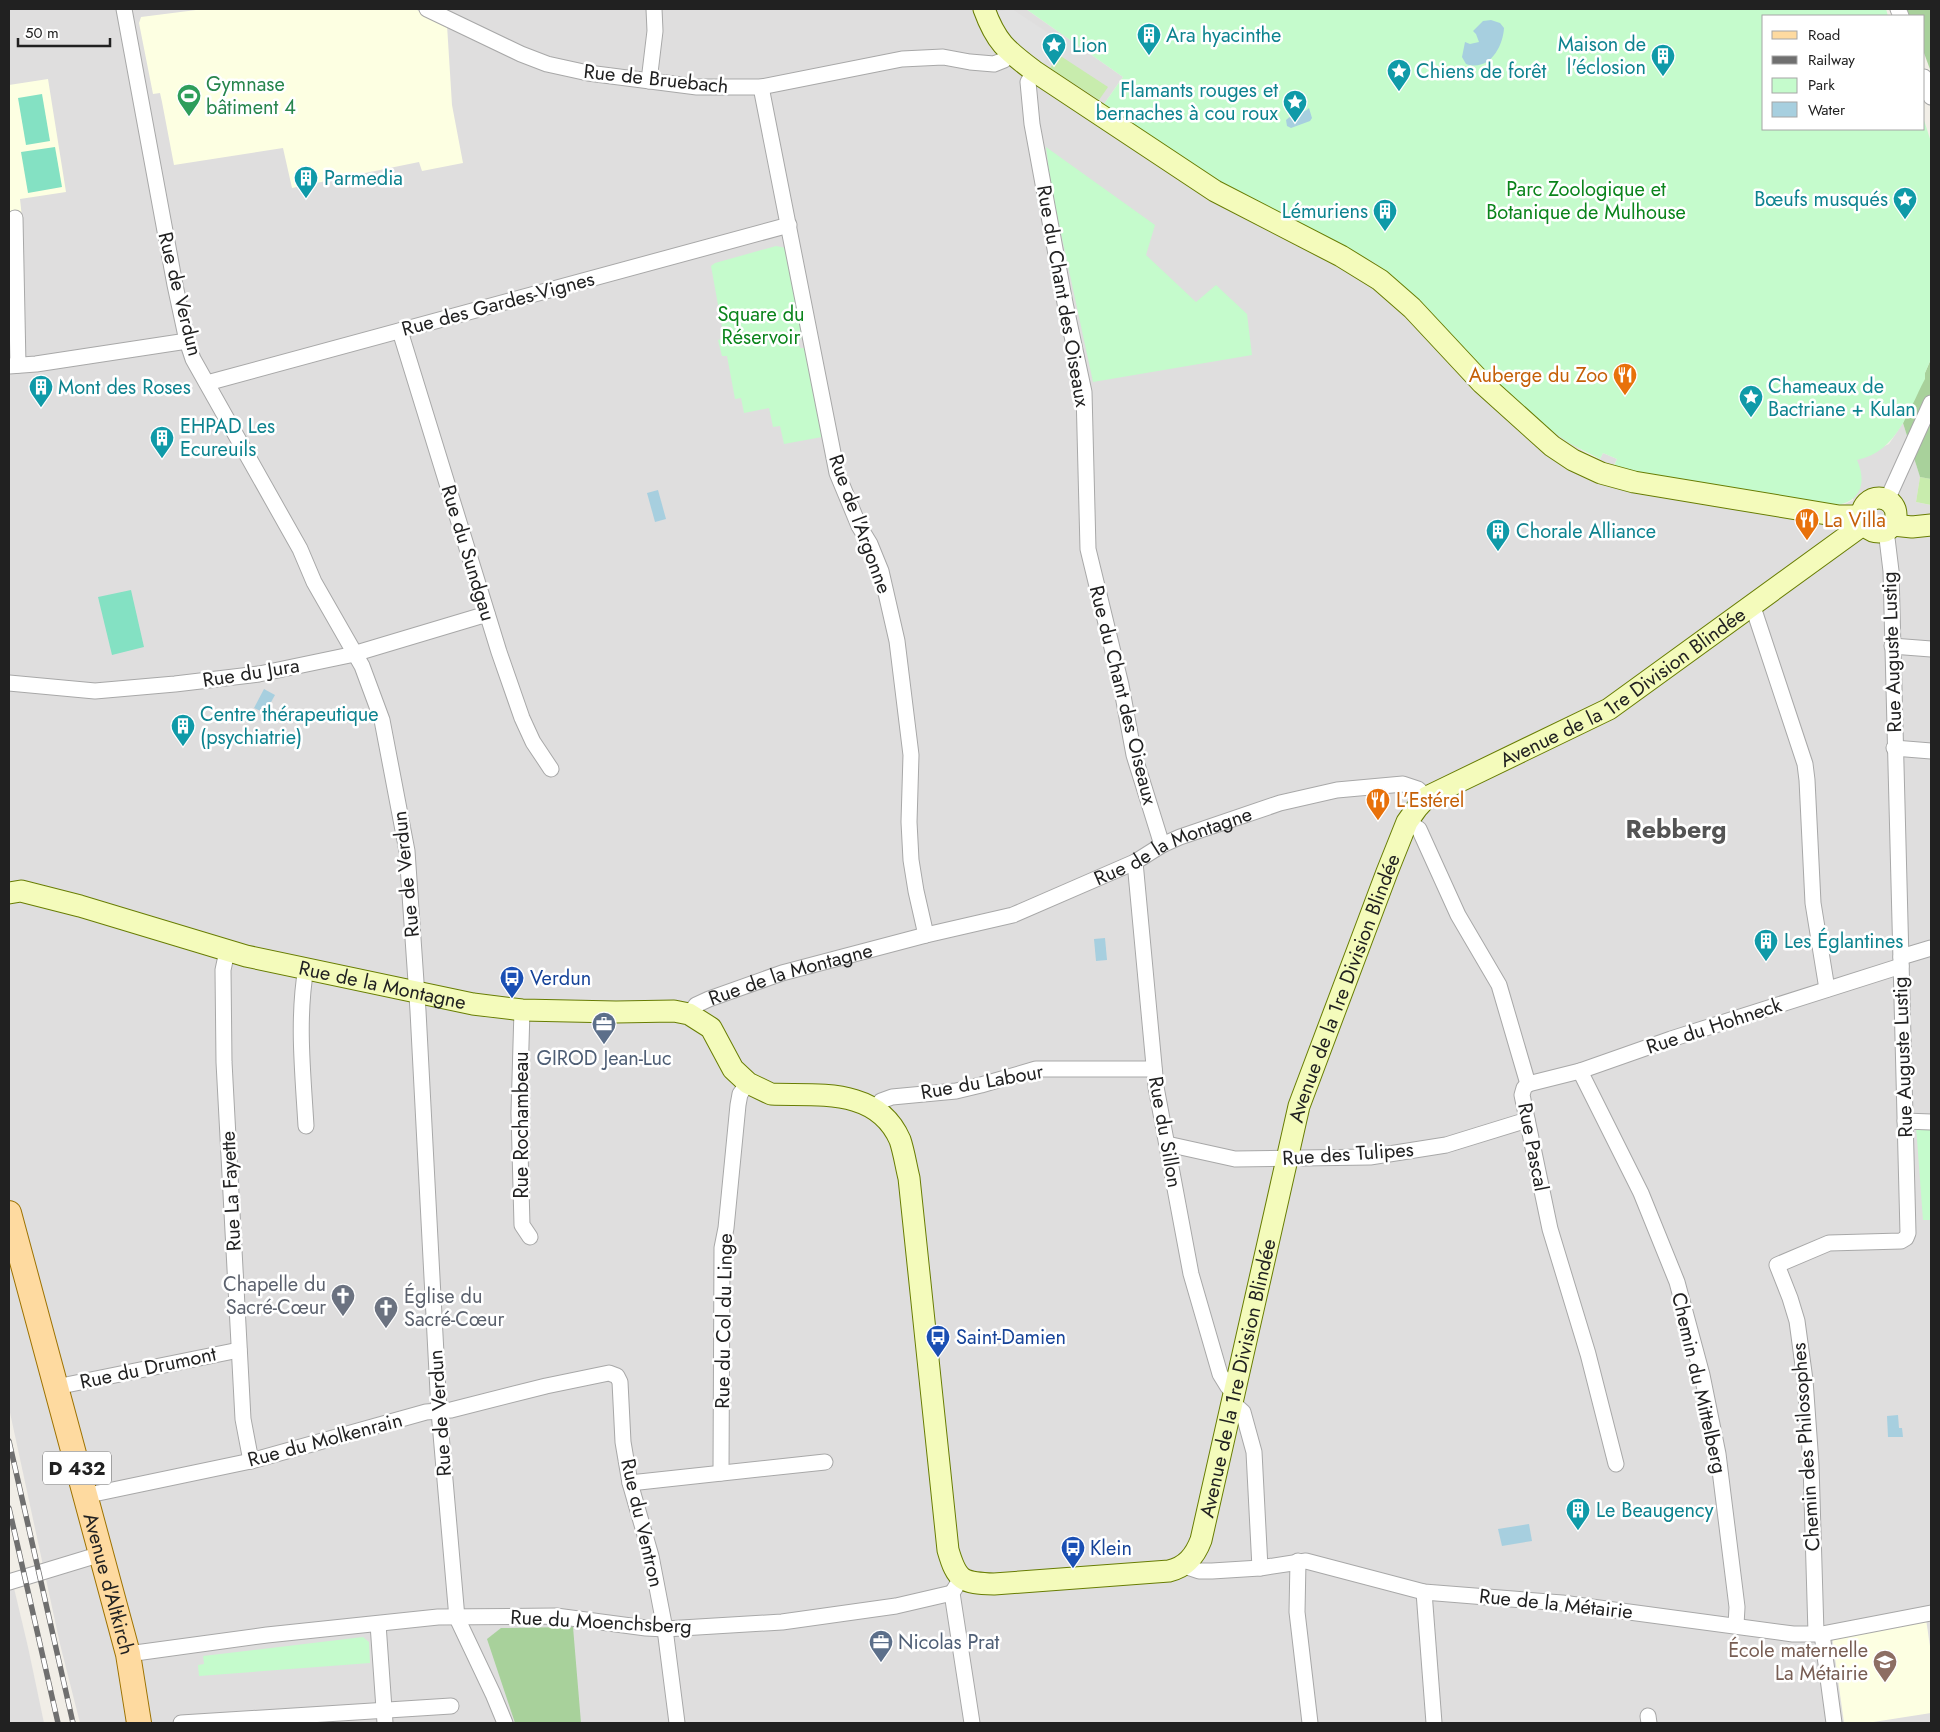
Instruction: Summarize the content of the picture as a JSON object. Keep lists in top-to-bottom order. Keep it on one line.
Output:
{"streets":{"main road":["Avenue de la 1re Division Blindée","Rue de la Montagne","D 432","Avenue d'Altkirch"],"street":["Rue de Bruebach","Rue de Verdun","Rue du Chant des Oiseaux","Rue des Gardes-Vignes","Rue de l'Argonne","Rue du Sundgau","Rue Auguste Lustig","Rue du Jura","Rue du Hohneck","Rue du Labour","Rue Rochambeau","Rue du Sillon","Rue Pascal","Rue des Tulipes","Rue La Fayette","Rue du Col du Linge","Rue du Drumont","Chemin du Mittelberg","Rue du Molkenrain","Chemin des Philosophes","Rue du Ventron","Rue de la Métairie","Rue du Moenchsberg"]},"crossings":[["Rue de Bruebach","Rue de l'Argonne"],["Rue de Verdun","Rue des Gardes-Vignes"],["Rue de Verdun","Rue du Jura"],["Rue de Verdun","Rue de la Montagne"],["Rue de Verdun","Rue du Molkenrain"],["Rue de Verdun","Rue du Moenchsberg"],["Rue du Chant des Oiseaux","Rue de la Montagne"],["Rue des Gardes-Vignes","Rue de l'Argonne"],["Rue des Gardes-Vignes","Rue du Sundgau"],["Rue de l'Argonne","Rue de la Montagne"],["Rue du Sundgau","Rue du Jura"],["Rue Auguste Lustig","Avenue de la 1re Division Blindée"],["Rue Auguste Lustig","Rue du Hohneck"],["Rue Auguste Lustig","Chemin des Philosophes"],["Avenue de la 1re Division Blindée","Rue de la Montagne"],["Avenue de la 1re Division Blindée","Rue du Sillon"],["Avenue de la 1re Division Blindée","Rue Pascal"],["Avenue de la 1re Division Blindée","Rue des Tulipes"],["Avenue de la 1re Division Blindée","Rue de la Métairie"],["Rue de la Montagne","Rue Rochambeau"],["Rue de la Montagne","Rue du Sillon"],["Rue de la Montagne","Rue La Fayette"],["Rue du Hohneck","Rue Pascal"],["Rue du Hohneck","Chemin du Mittelberg"],["Rue du Labour","Rue du Sillon"],["Rue du Sillon","Rue des Tulipes"],["Rue du Sillon","Rue de la Métairie"],["Rue Pascal","Rue des Tulipes"],["Rue La Fayette","Rue du Drumont"],["Rue La Fayette","Rue du Molkenrain"],["Rue du Drumont","Avenue d'Altkirch"],["Chemin du Mittelberg","Rue de la Métairie"],["Rue du Molkenrain","Rue du Ventron"],["Rue du Molkenrain","Avenue d'Altkirch"],["Chemin des Philosophes","Rue de la Métairie"],["Rue du Ventron","Rue du Moenchsberg"],["Avenue d'Altkirch","Rue du Moenchsberg"]],"districts":["Rebberg"],"parks":["Parc Zoologique et Botanique de Mulhouse","Square du Réservoir"],"places":{"building":["Ara hyacinthe","Maison de l'éclosion","Parmedia","Lémuriens","Mont des Roses","EHPAD Les Ecureuils","Chorale Alliance","Centre thérapeutique (psychiatrie)","Les Églantines","Le Beaugency"],"place":["Lion","Chiens de forêt","Flamants rouges et bernaches à cou roux","Bœufs musqués","Chameaux de Bactriane + Kulan"],"sports":["Gymnase bâtiment 4"],"restaurant":["Auberge du Zoo","La Villa","L’Estérel"],"bus stop":["Verdun","Saint-Damien","Klein"],"office":["GIROD Jean-Luc","Nicolas Prat"],"church":["Chapelle du Sacré-Cœur","Église du Sacré-Cœur"],"school or university":["École maternelle La Métairie"]},"legend":["Road","Railway","Park","Water"],"scale_bar":"50 m"}
